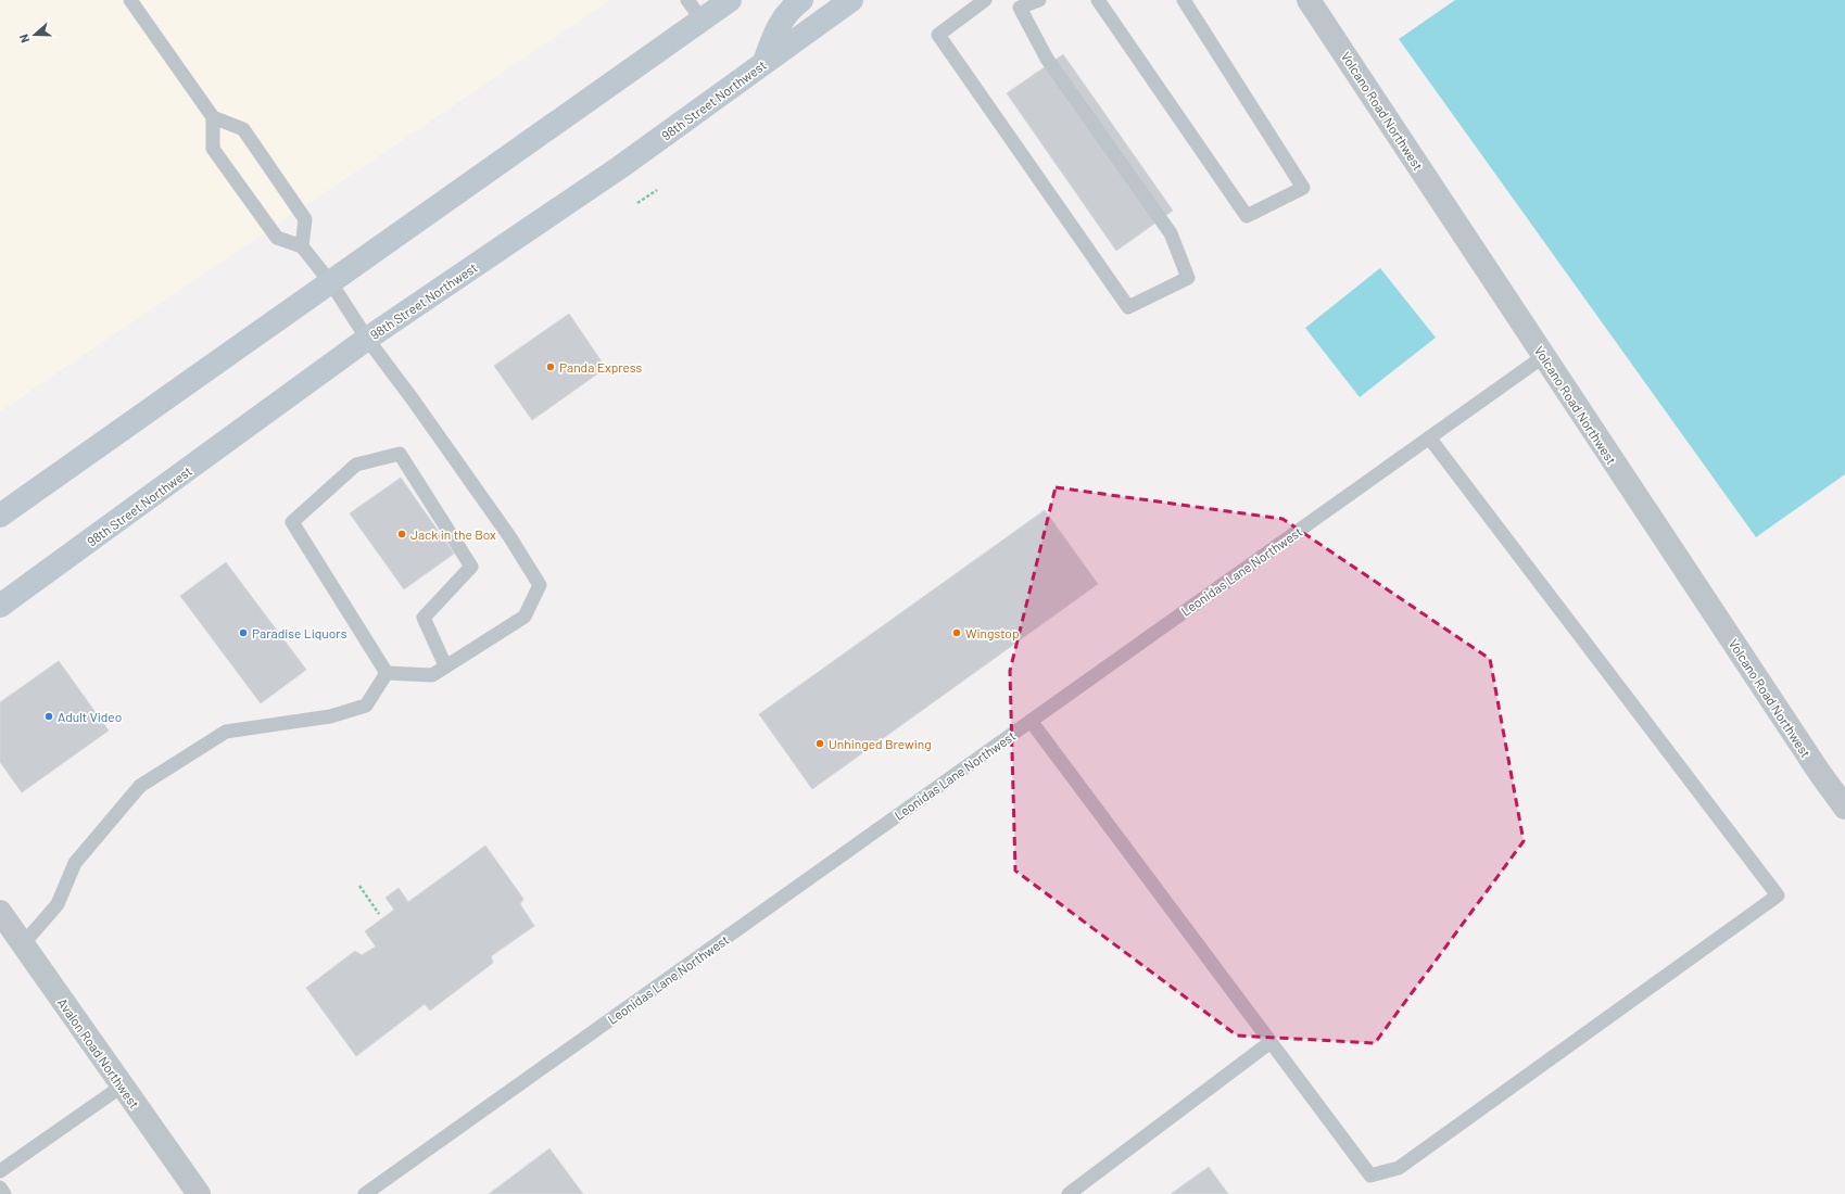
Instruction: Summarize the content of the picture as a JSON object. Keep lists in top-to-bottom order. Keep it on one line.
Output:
{"streets":{"main road":["98th Street Northwest"],"street":["Volcano Road Northwest","Avalon Road Northwest"],"lane":["Leonidas Lane Northwest"]},"crossings":[["Volcano Road Northwest","Leonidas Lane Northwest"]],"places":["Panda Express","Jack in the Box","Paradise Liquors","Wingstop","Adult Video","Unhinged Brewing"],"north":"left"}
